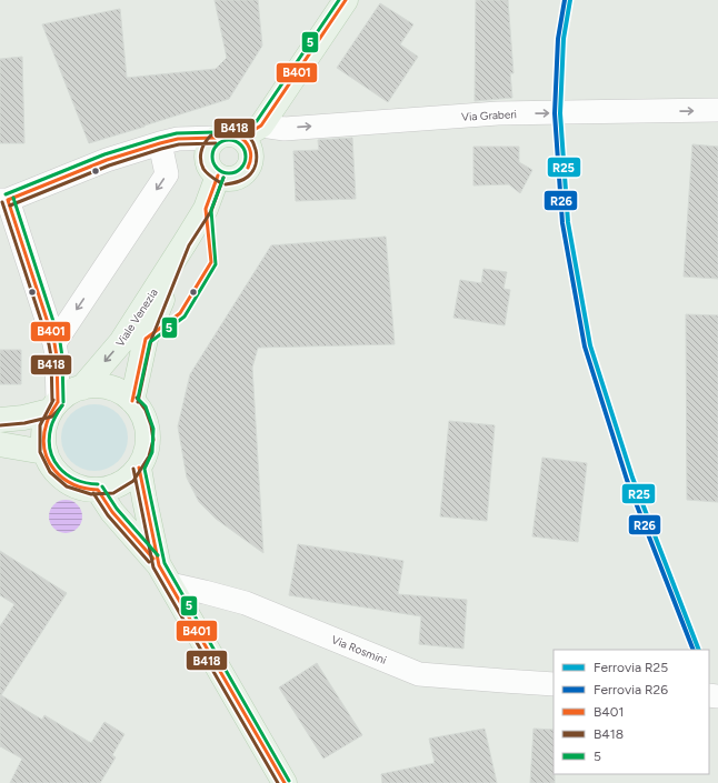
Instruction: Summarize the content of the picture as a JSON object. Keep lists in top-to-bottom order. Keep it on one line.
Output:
{"streets":{"main road":["Viale Venezia"],"street":["Via Graberi","Via Rosmini"]},"one_way":["Via Graberi"],"lines":["rail line R25","rail line R26","transit line B401","transit line 5","transit line B418"],"legend":["Ferrovia R25","Ferrovia R26","B401","B418","5"]}
